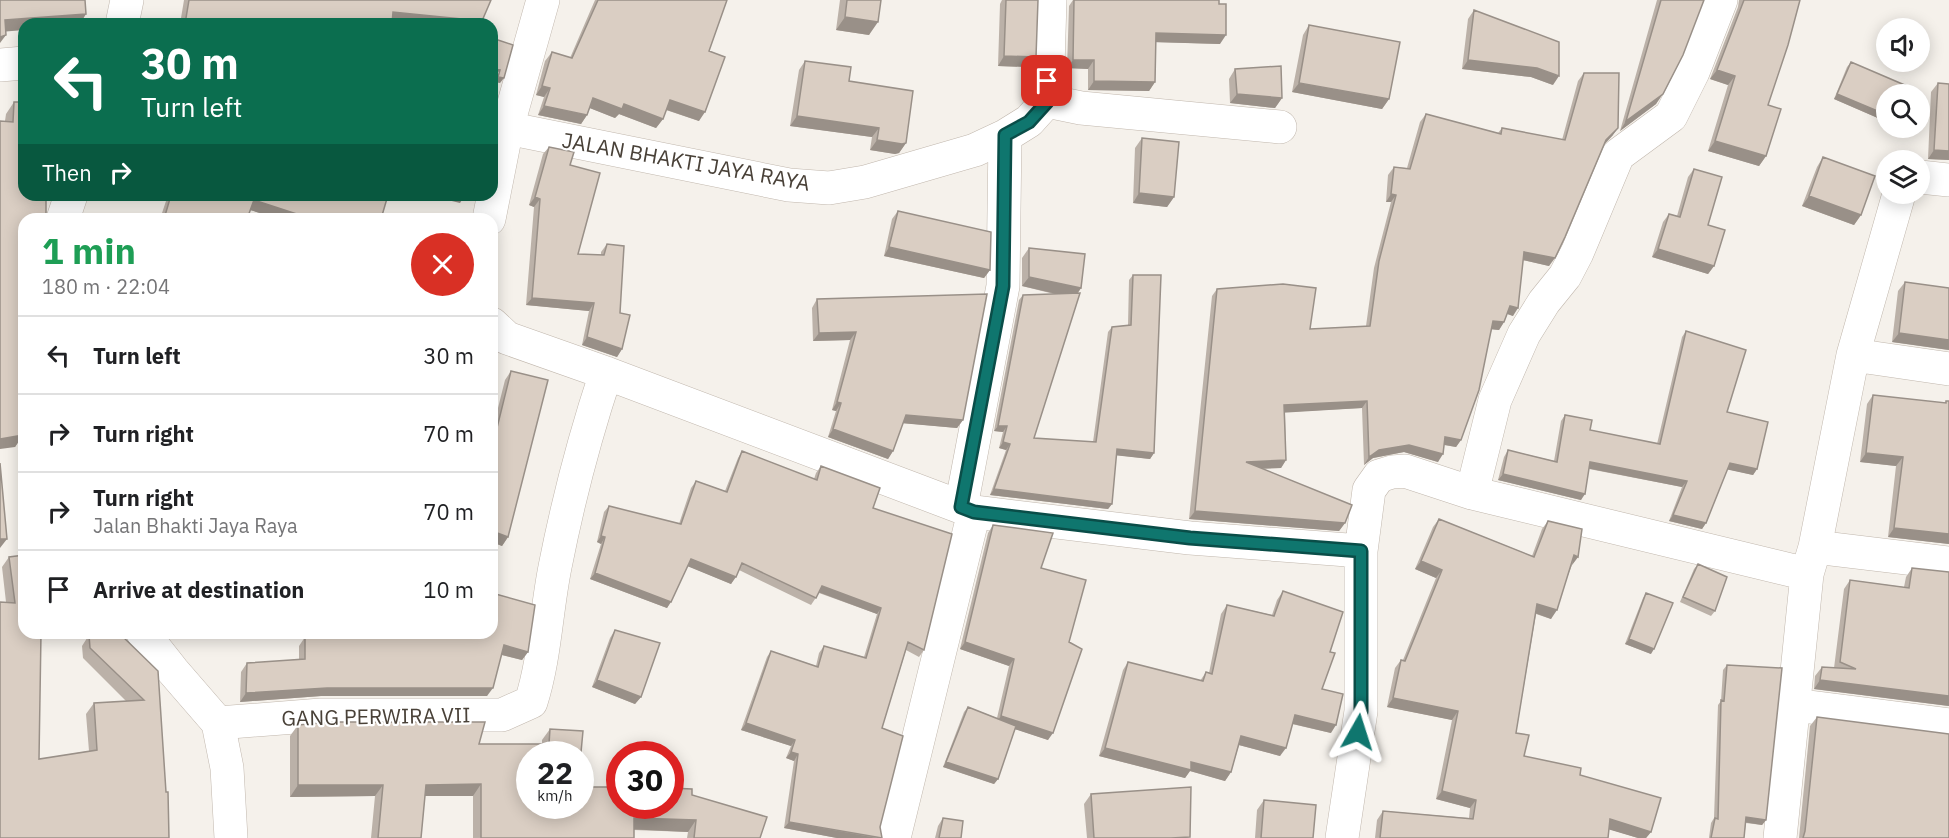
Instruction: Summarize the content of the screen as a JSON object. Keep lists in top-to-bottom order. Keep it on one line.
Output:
{"streets":{"street":["JALAN BHAKTI JAYA RAYA","GANG PERWIRA VII"]},"page":{"turn":["30 m","Turn left"],"then":"Then","heading":["1 min","180 m · 22:04"],"list":[{"name":"Turn left","value":"30 m"},{"name":"Turn right","value":"70 m"},{"name":"Turn right","note":"Jalan Bhakti Jaya Raya","value":"70 m"},{"name":"Arrive at destination","value":"10 m"}],"speed":"22 km/h","limit":"30"}}
